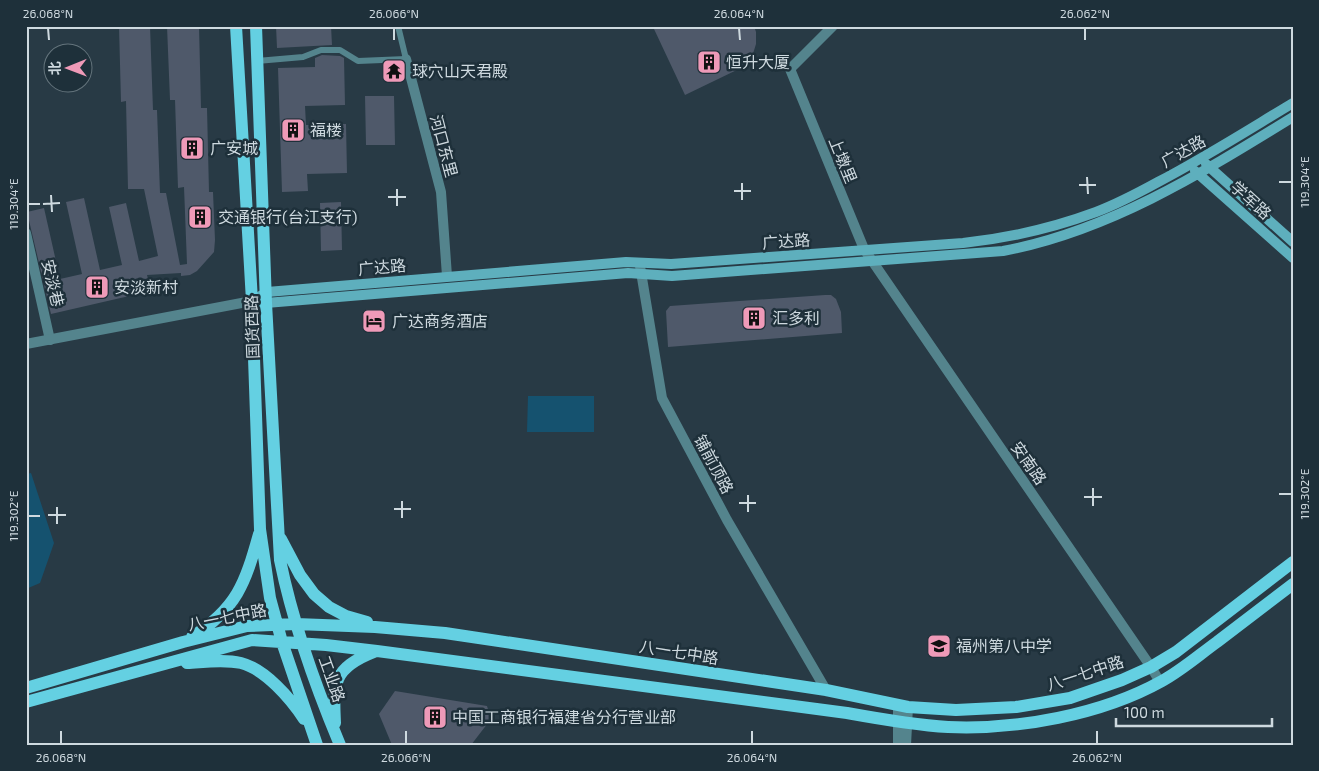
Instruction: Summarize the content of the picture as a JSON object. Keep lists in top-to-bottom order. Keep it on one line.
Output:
{"streets":{"main road":["广达路","学军路","国货西路","八一七中路","工业路"],"street":["河口东里","上墩里","安淡巷","安南路","铺前顶路"]},"crossings":[["河口东里","广达路"],["广达路","上墩里"],["广达路","学军路"],["广达路","安淡巷"],["广达路","国货西路"],["广达路","安南路"],["广达路","铺前顶路"],["上墩里","安南路"],["国货西路","八一七中路"],["国货西路","工业路"],["安南路","八一七中路"],["铺前顶路","八一七中路"],["八一七中路","工业路"]],"places":{"building":["恒升大厦","福楼","广安城","交通银行(台江支行)","安淡新村","汇多利","中国工商银行福建省分行营业部"],"temple":["球穴山天君殿"],"hotel":["广达商务酒店"],"school or university":["福州第八中学"]},"scale_bar":"100 m","north":"left","coordinates":["26.068°N","26.066°N","26.064°N","26.062°N","119.304°E","119.302°E"]}
